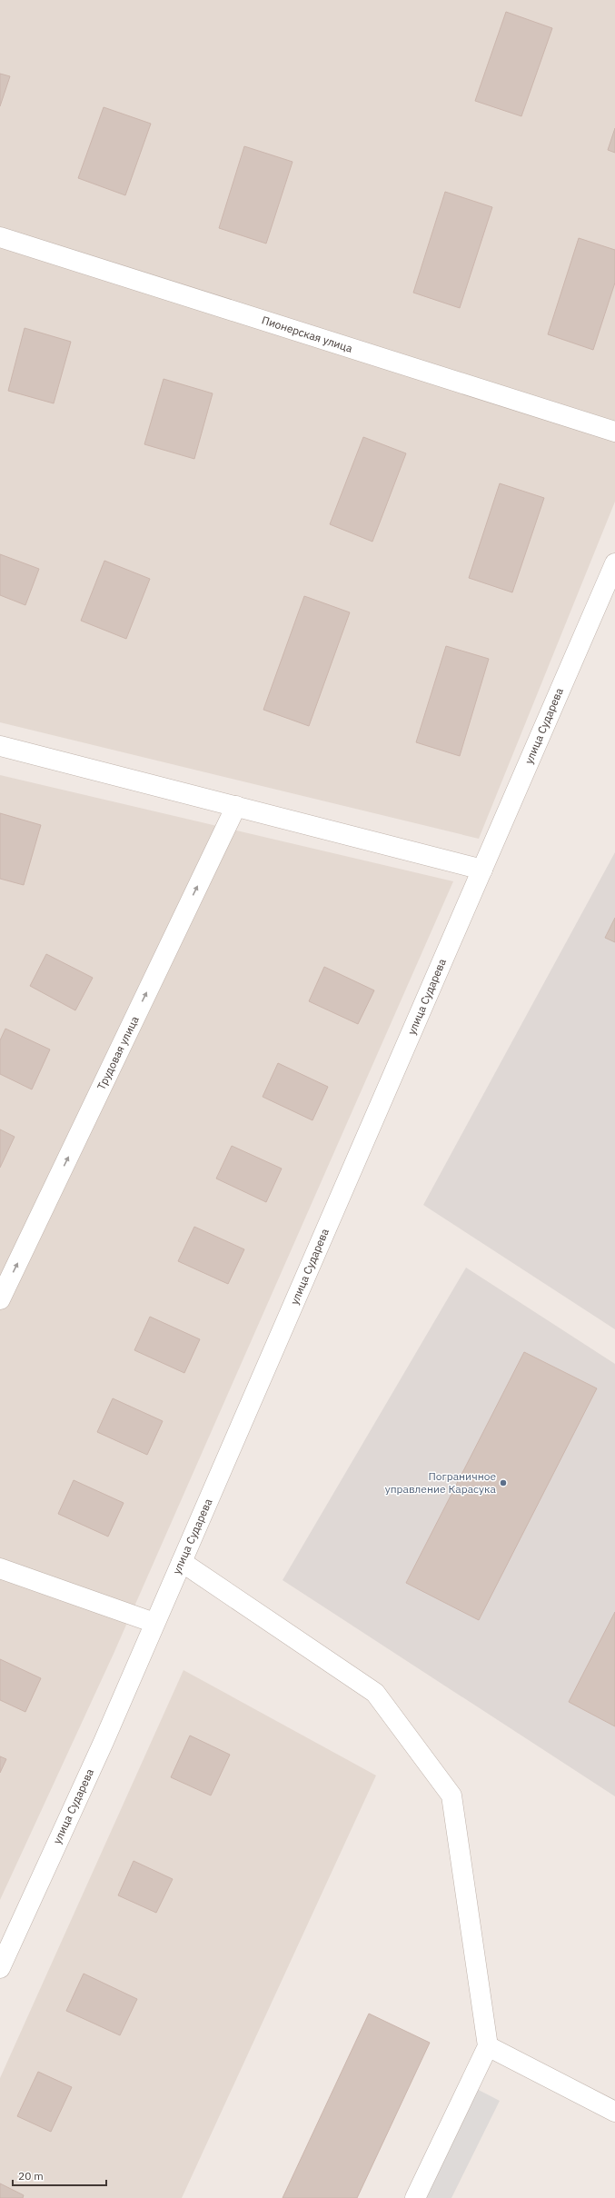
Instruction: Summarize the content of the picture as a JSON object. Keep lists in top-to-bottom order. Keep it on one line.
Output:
{"streets":{"street":["Пионерская улица","улица Сударева","Трудовая улица"]},"one_way":["Трудовая улица"],"places":["Пограничное управление Карасука"],"scale_bar":"20 m"}
